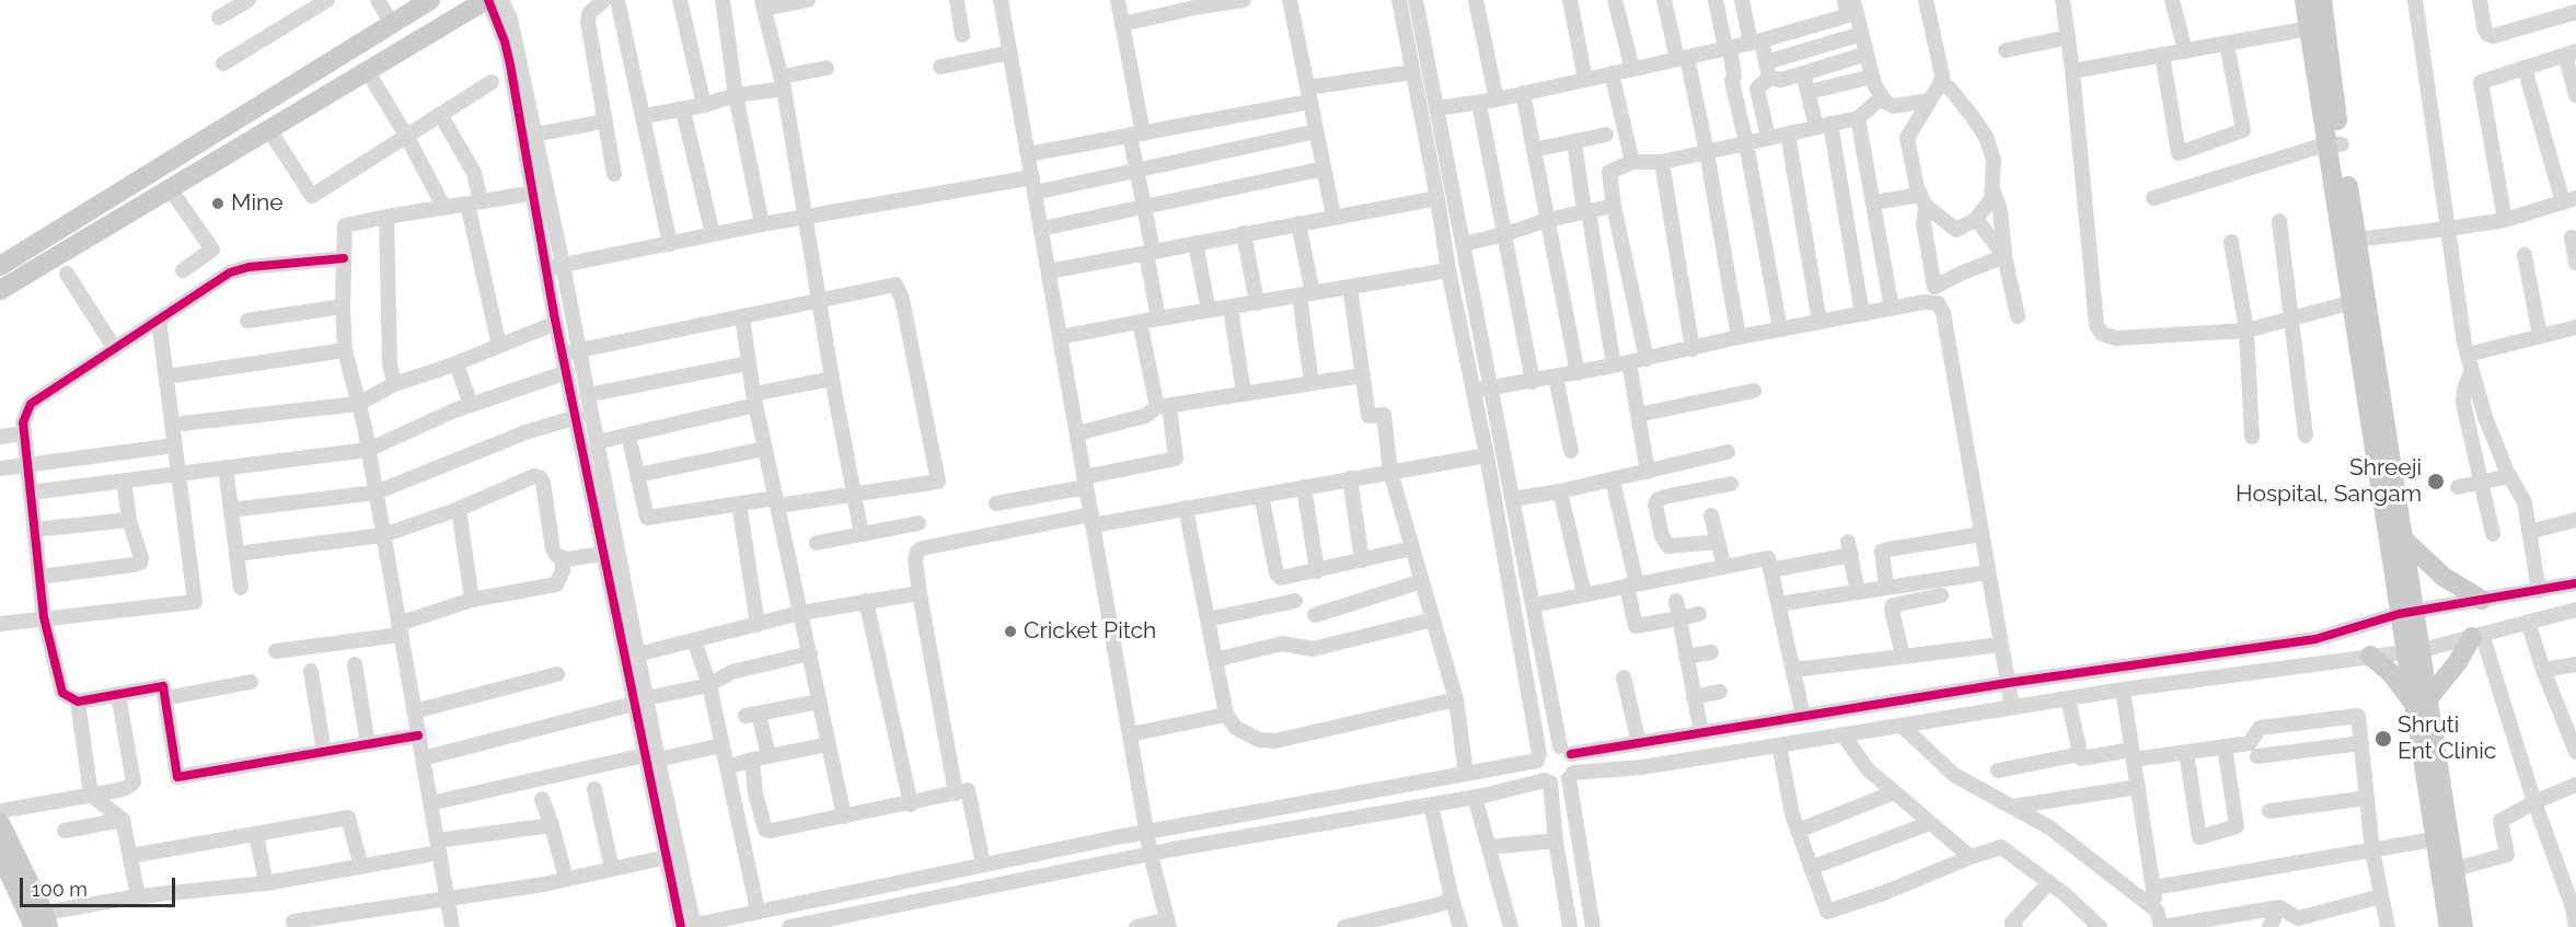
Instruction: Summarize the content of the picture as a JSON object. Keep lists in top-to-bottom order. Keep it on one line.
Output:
{"places":["Mine","Shreeji Hospital, Sangam","Cricket Pitch","Shruti Ent Clinic"],"scale_bar":"100 m"}
